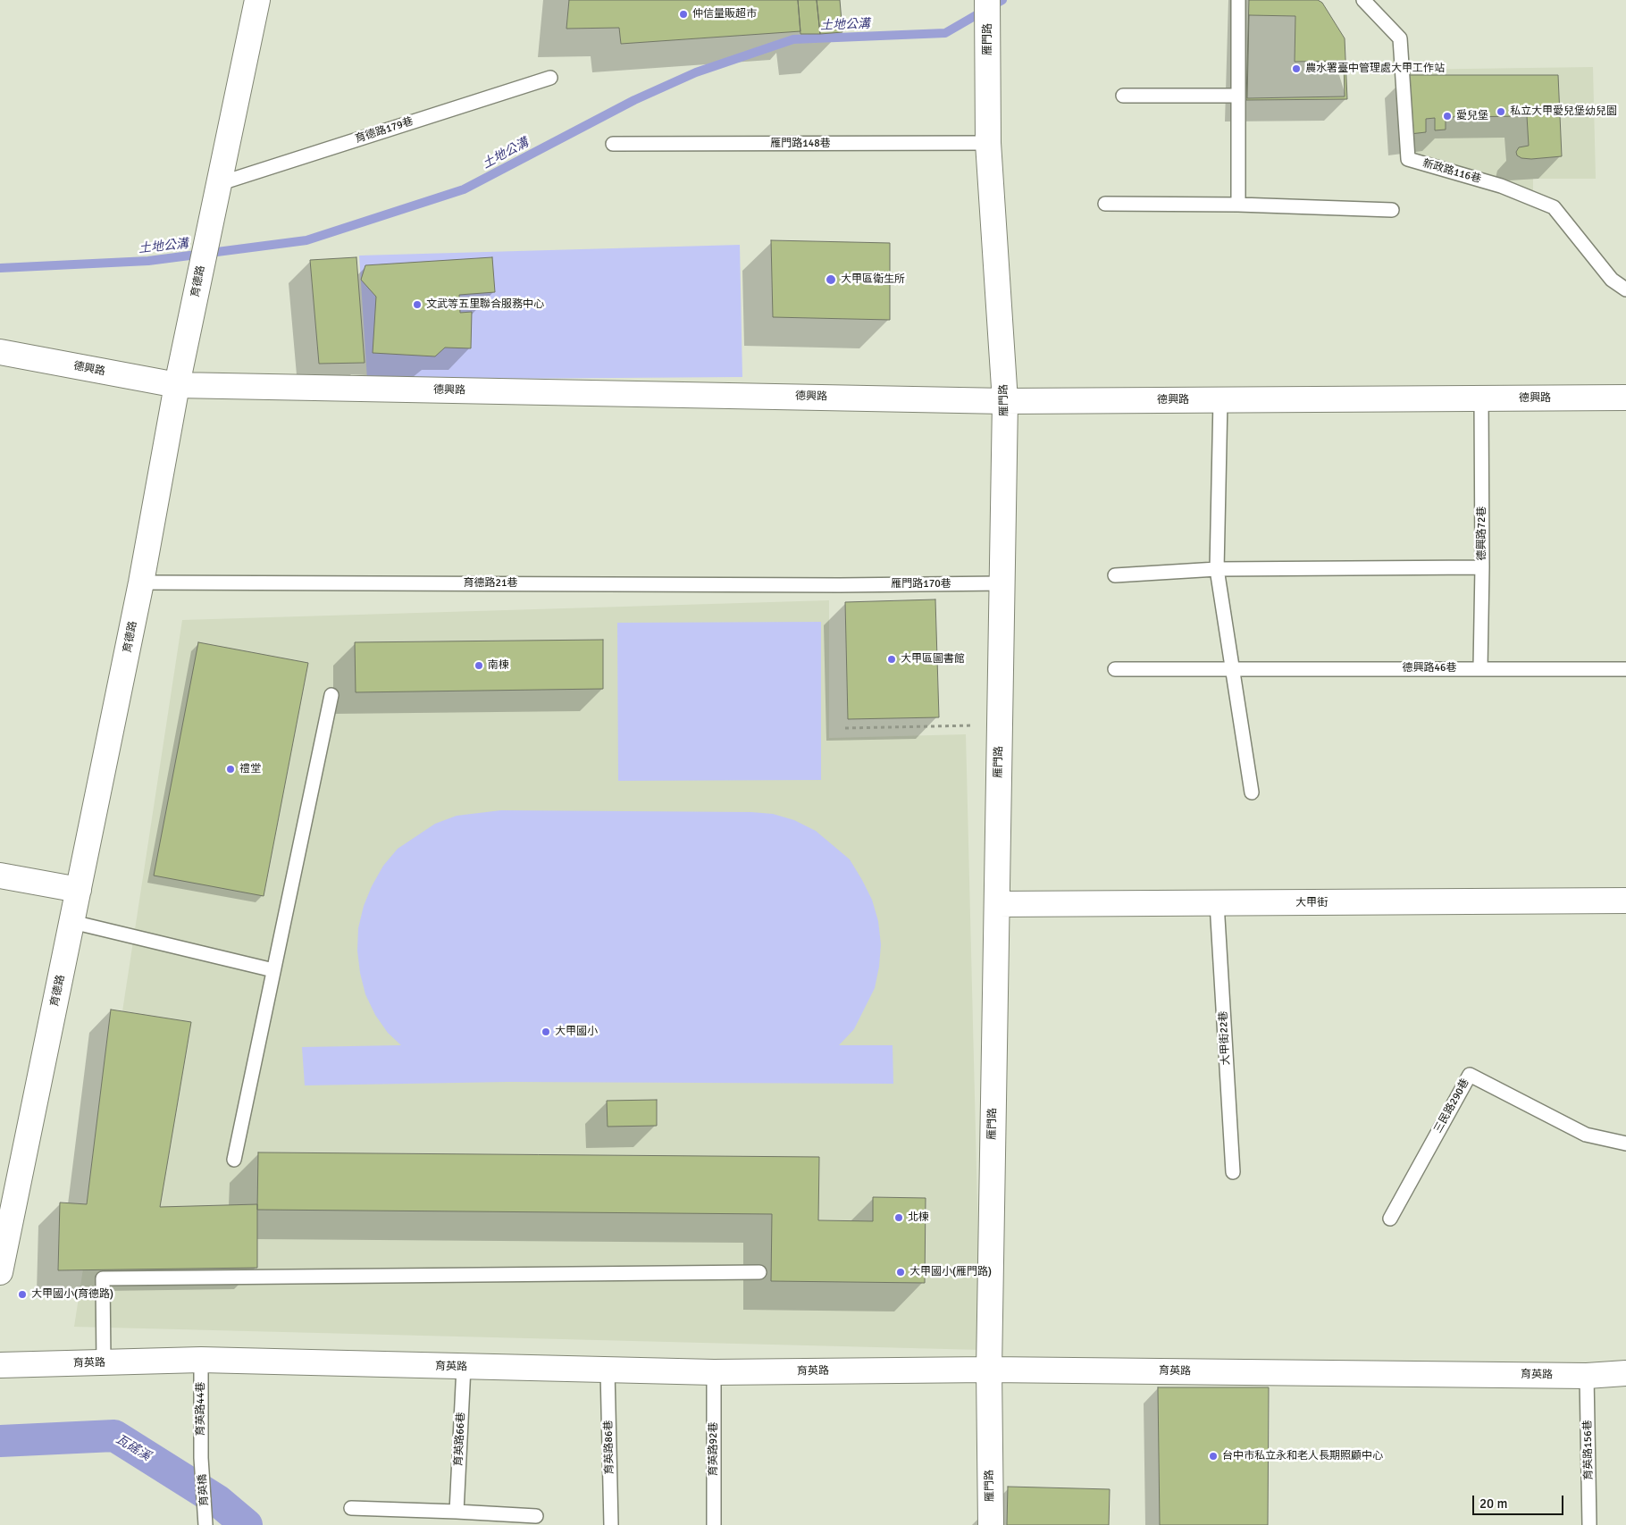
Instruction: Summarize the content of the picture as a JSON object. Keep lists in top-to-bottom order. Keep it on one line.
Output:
{"streets":{"street":["雁門路","育德路","德興路","大甲街","育英路"],"lane":["育德路179巷","雁門路148巷","新政路116巷","德興路72巷","育德路21巷","雁門路170巷","德興路46巷","大甲街22巷","三民路290巷","育英路44巷","育英路66巷","育英路86巷","育英路92巷","育英路156巷","育英橋"]},"crossings":[["雁門路","雁門路148巷"],["雁門路","德興路"],["雁門路","雁門路170巷"],["雁門路","大甲街"],["雁門路","育英路"],["育德路179巷","育德路"],["育德路","德興路"],["育德路","育德路21巷"],["德興路","德興路72巷"],["德興路72巷","德興路46巷"],["育德路21巷","雁門路170巷"],["大甲街","大甲街22巷"],["育英路","育英路44巷"],["育英路","育英路66巷"],["育英路","育英路86巷"],["育英路","育英路92巷"],["育英路","育英路156巷"],["育英路44巷","育英橋"]],"water":["土地公溝","瓦磘溪"],"places":["仲信量販超市","農水署臺中管理處大甲工作站","私立大甲愛兒堡幼兒園","愛兒堡","大甲區衛生所","文武等五里聯合服務中心","大甲區圖書館","南棟","禮堂","大甲國小","北棟","大甲國小(雁門路)","大甲國小(育德路)","台中市私立永和老人長期照顧中心"],"scale_bar":"20 m"}
